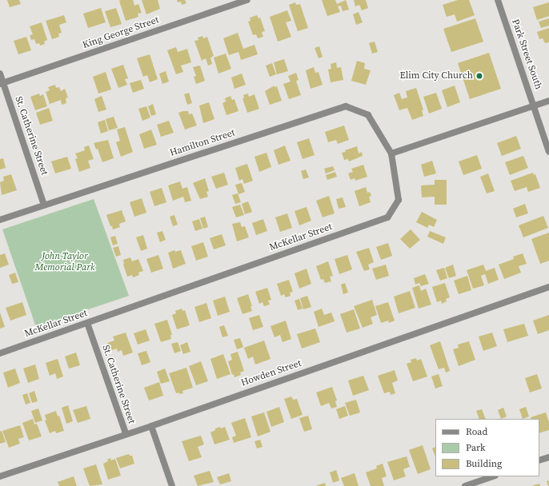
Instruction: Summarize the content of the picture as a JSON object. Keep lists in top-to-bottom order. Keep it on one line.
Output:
{"streets":{"street":["King George Street","Park Street South","St. Catherine Street","Hamilton Street","McKellar Street","Howden Street"]},"crossings":[["King George Street","St. Catherine Street"],["St. Catherine Street","Hamilton Street"],["St. Catherine Street","McKellar Street"],["St. Catherine Street","Howden Street"],["Hamilton Street","McKellar Street"]],"parks":["John Taylor Memorial Park"],"places":["Elim City Church"],"legend":["Road","Park","Building"]}
